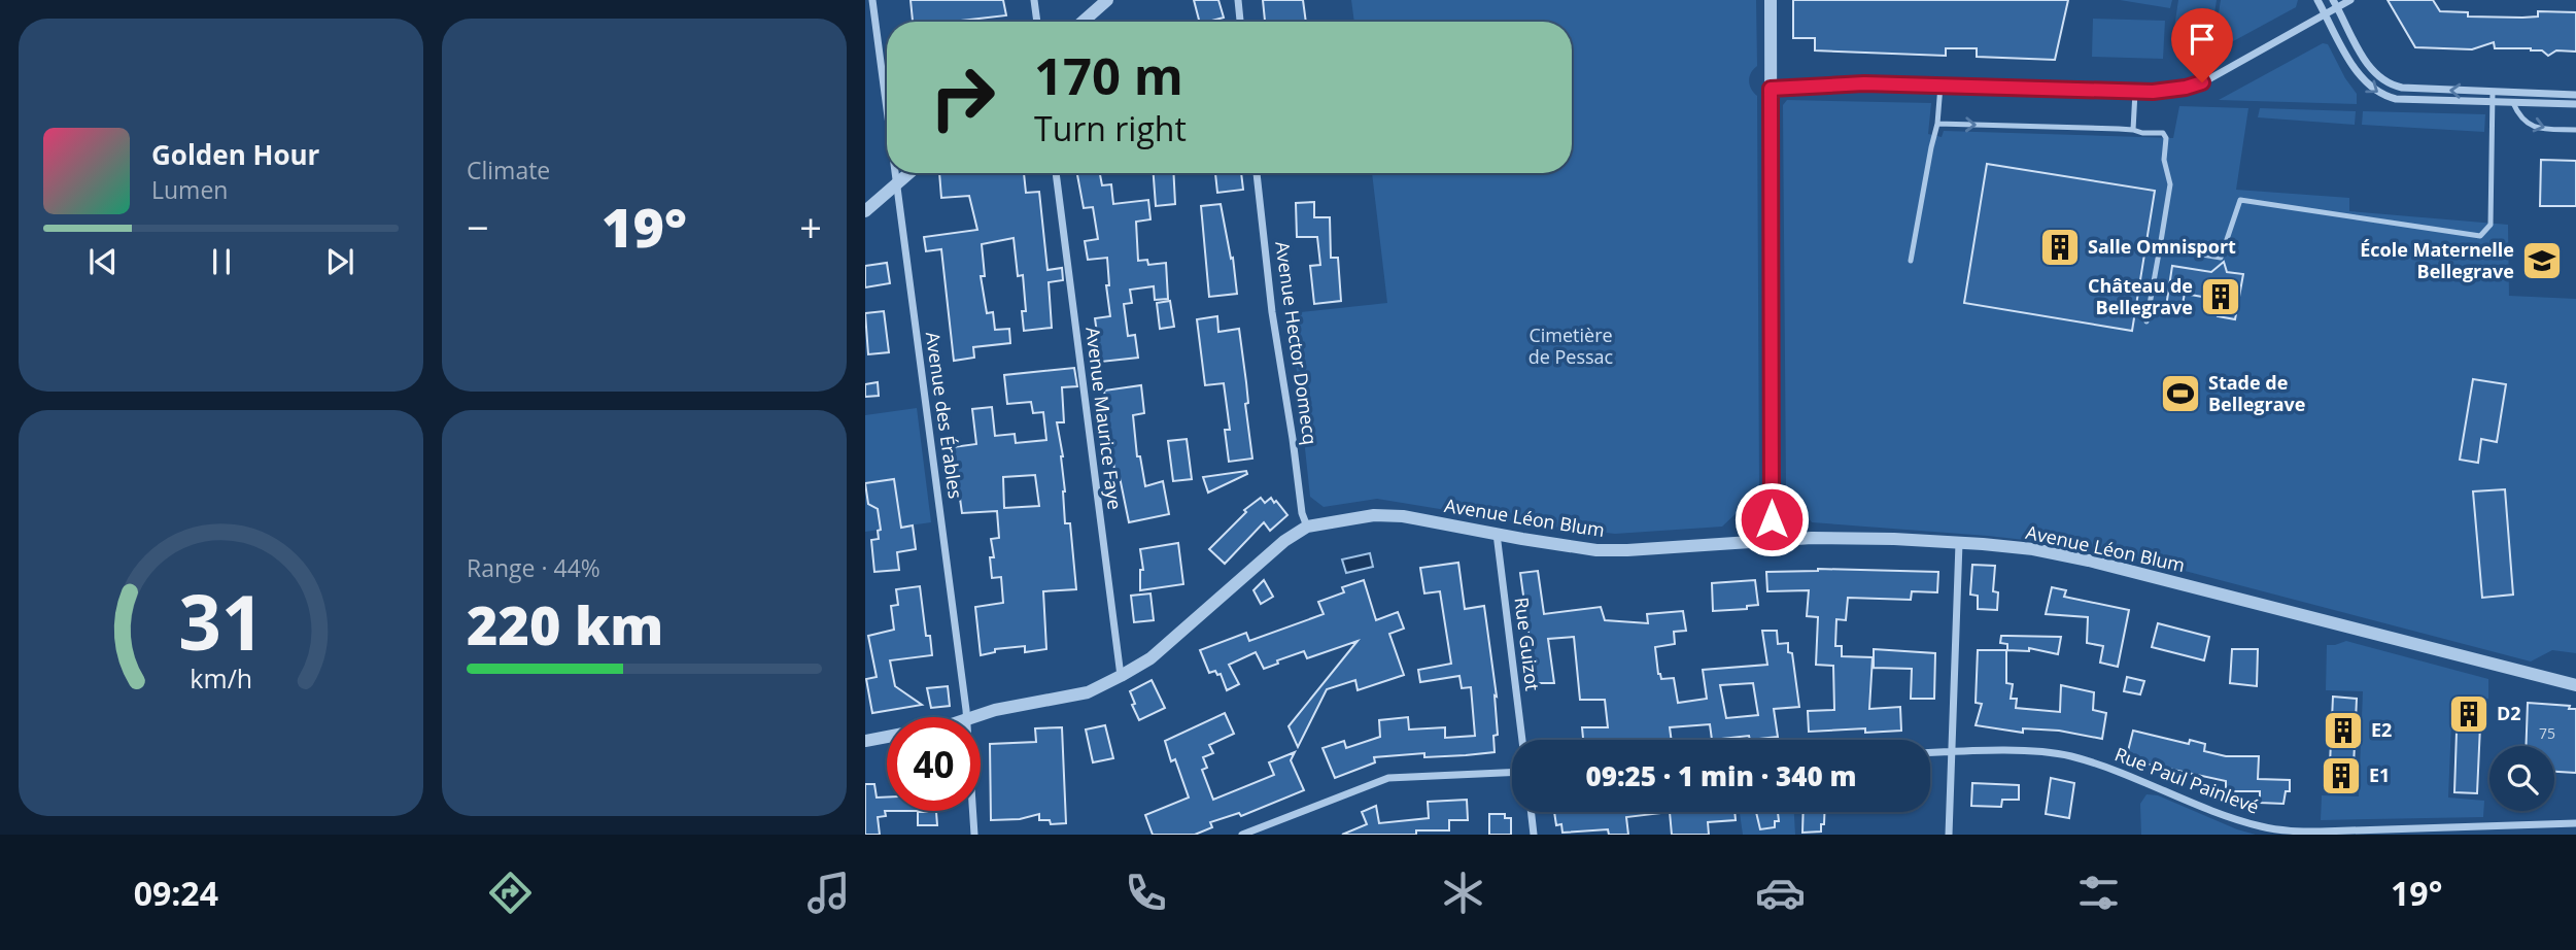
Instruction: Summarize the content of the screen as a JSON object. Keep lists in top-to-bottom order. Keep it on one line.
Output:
{"streets":{"street":["Avenue Hector Domecq","Avenue des Érables","Avenue Maurice Faye","Avenue Léon Blum","Rue Guizot","Rue Paul Painlevé"]},"crossings":[["Avenue Hector Domecq","Avenue Léon Blum"],["Avenue Maurice Faye","Avenue Léon Blum"],["Avenue Léon Blum","Rue Guizot"]],"parks":["Cimetière de Pessac"],"places":{"building":["Salle Omnisport","Château de Bellegrave","D2","E2","E1"],"school or university":["École Maternelle Bellegrave"],"sports":["Stade de Bellegrave"]},"house_numbers":["75"],"page":{"tile":["Climate",["Range · 44%","220 km"]],"turn":["170 m","Turn right"],"song":["Golden Hour","Lumen"],"heat":["−","19°","+"],"limit":"40","trip":"09:25 · 1 min · 340 m","tabs":["09:24","19°"],"gauge":["31","km/h"]}}
